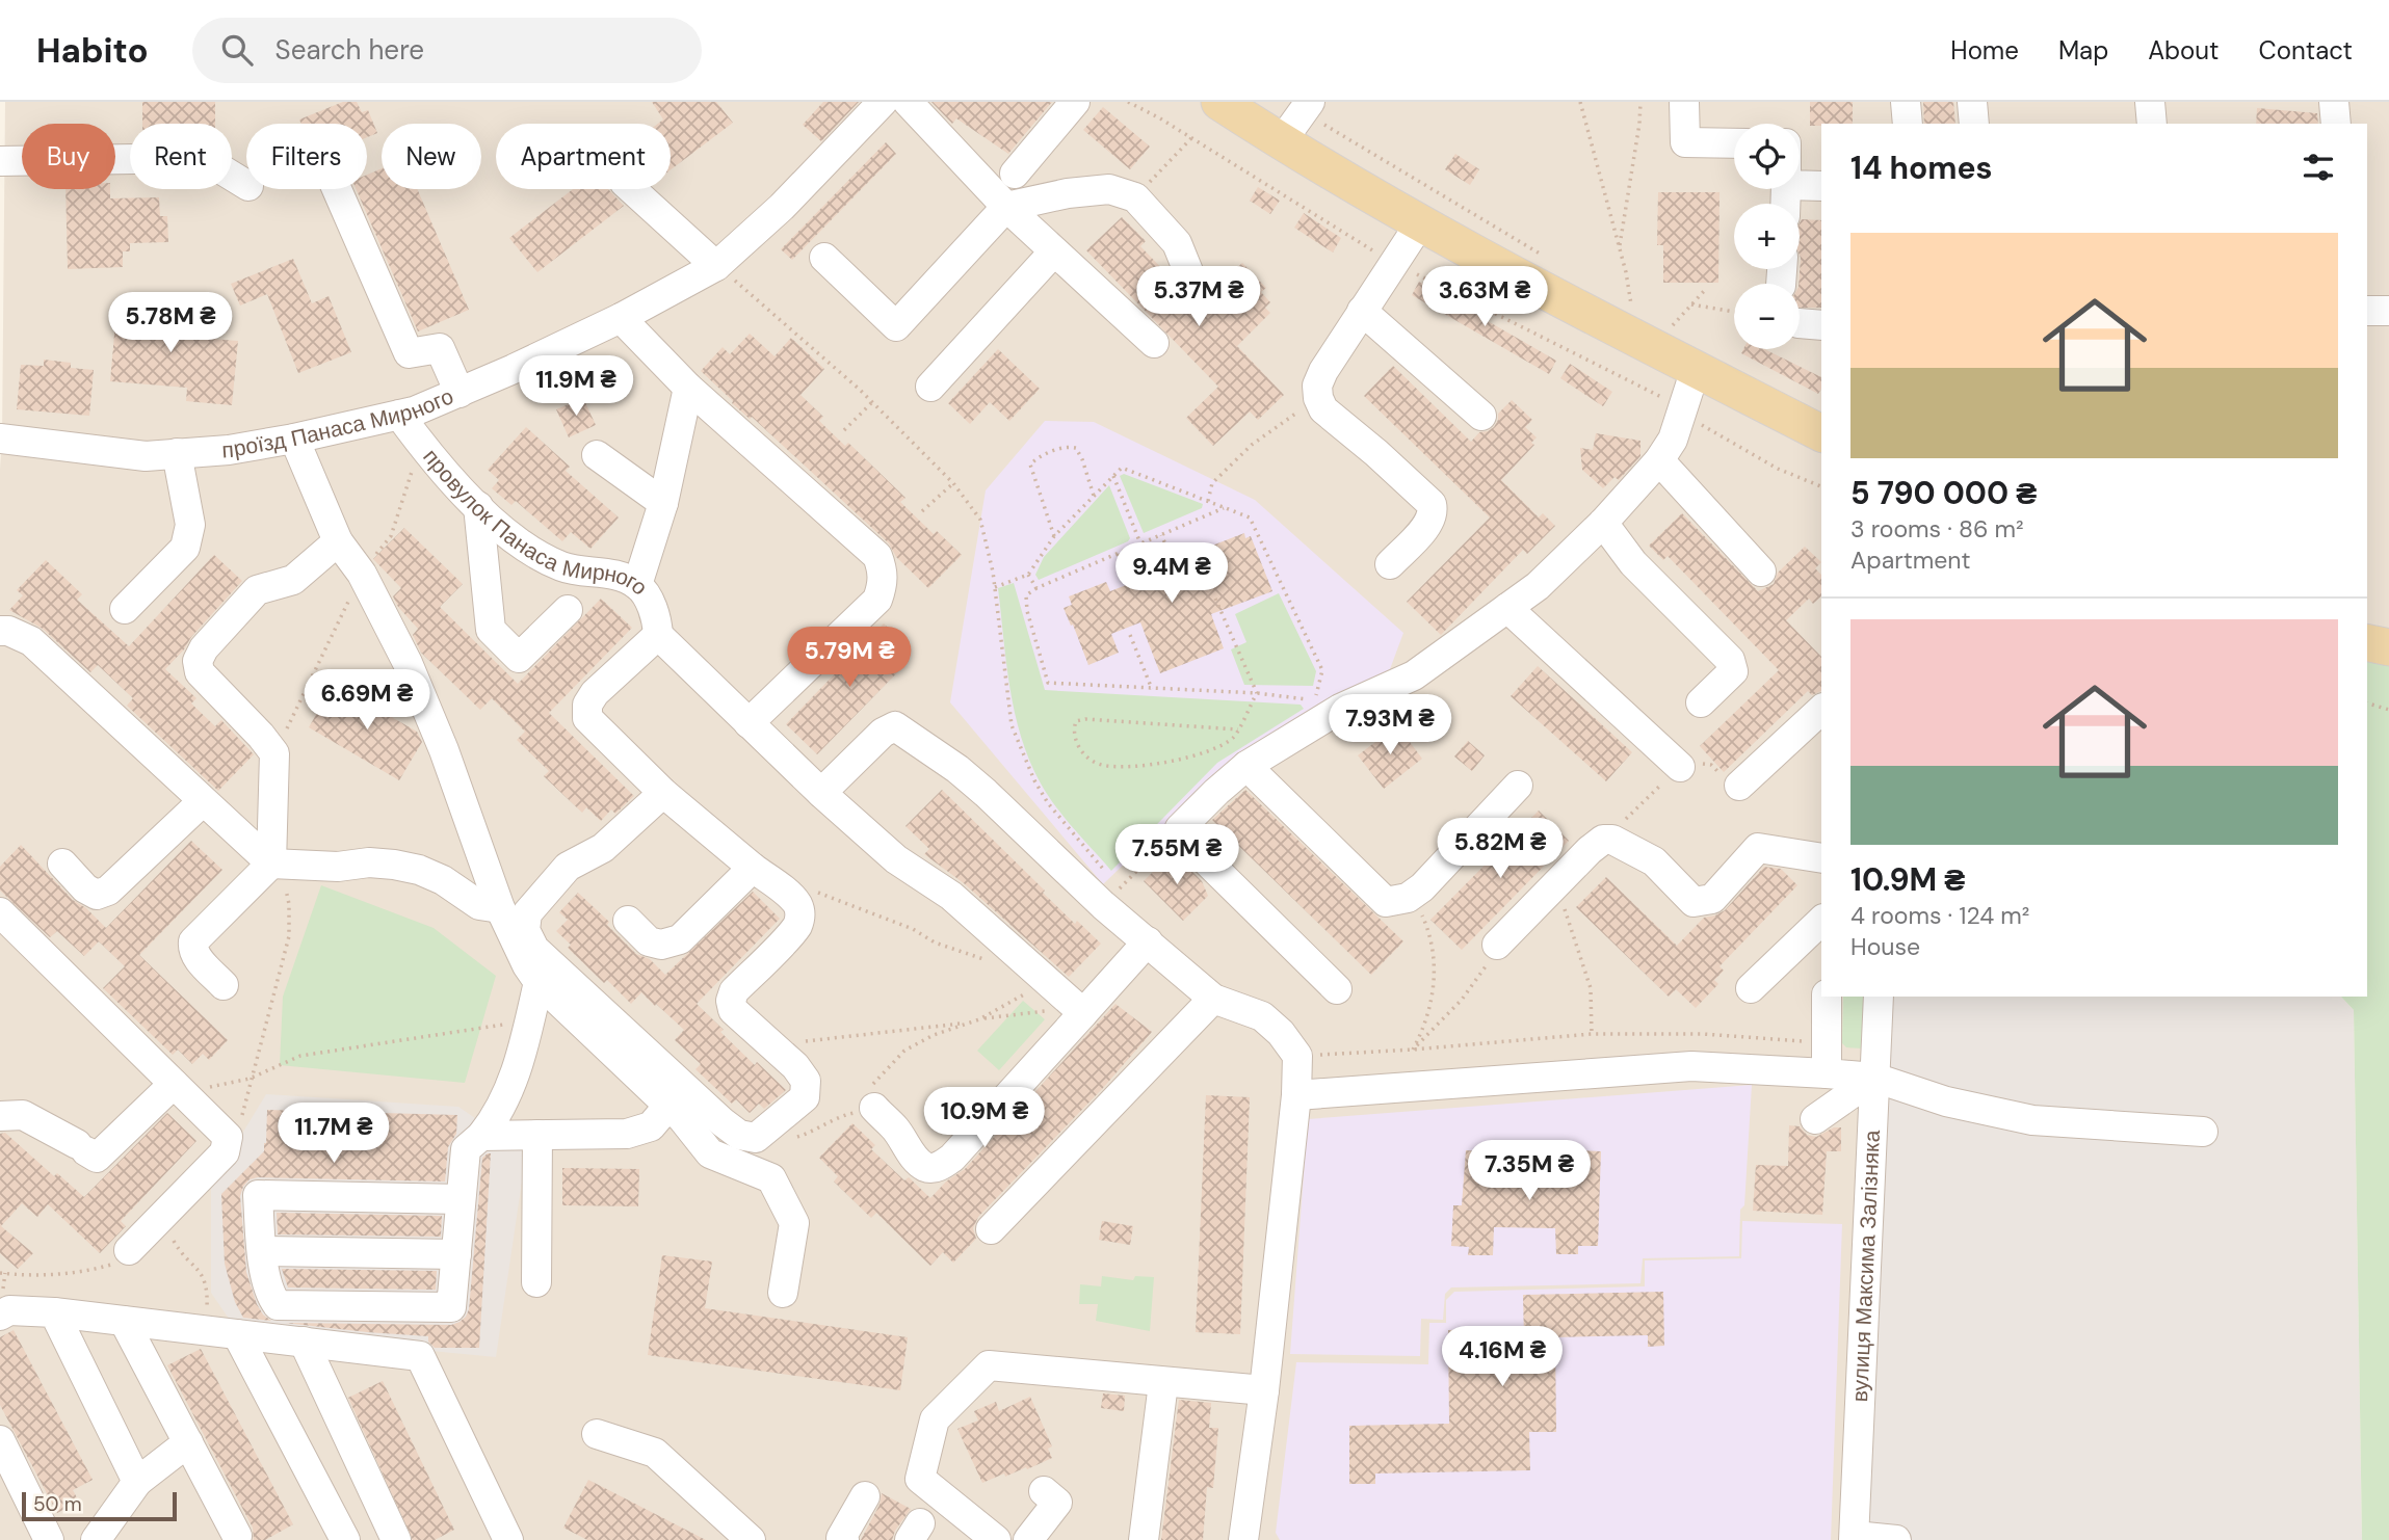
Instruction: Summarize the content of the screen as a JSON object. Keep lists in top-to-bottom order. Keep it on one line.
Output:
{"streets":{"street":["проїзд Панаса Мирного","провулок Панаса Мирного","вулиця Максима Залізняка"]},"crossings":[["проїзд Панаса Мирного","провулок Панаса Мирного"]],"scale_bar":"50 m","page":{"header":"Habito","search":"Search here","nav":["Home","Map","About","Contact"],"map_buttons":["+","−"],"chip":["Buy","Rent","Filters","New","Apartment"],"heading":"14 homes","list":[{"name":"5 790 000 ₴","note":"3 rooms · 86 m² · Apartment"},{"name":"10.9M ₴","note":"4 rooms · 124 m² · House"}],"price":["5.37M ₴","3.63M ₴","5.78M ₴","11.9M ₴","9.4M ₴","5.79M ₴","6.69M ₴","7.93M ₴","5.82M ₴","7.55M ₴","10.9M ₴","11.7M ₴","7.35M ₴","4.16M ₴"],"scale":"50 m"}}
